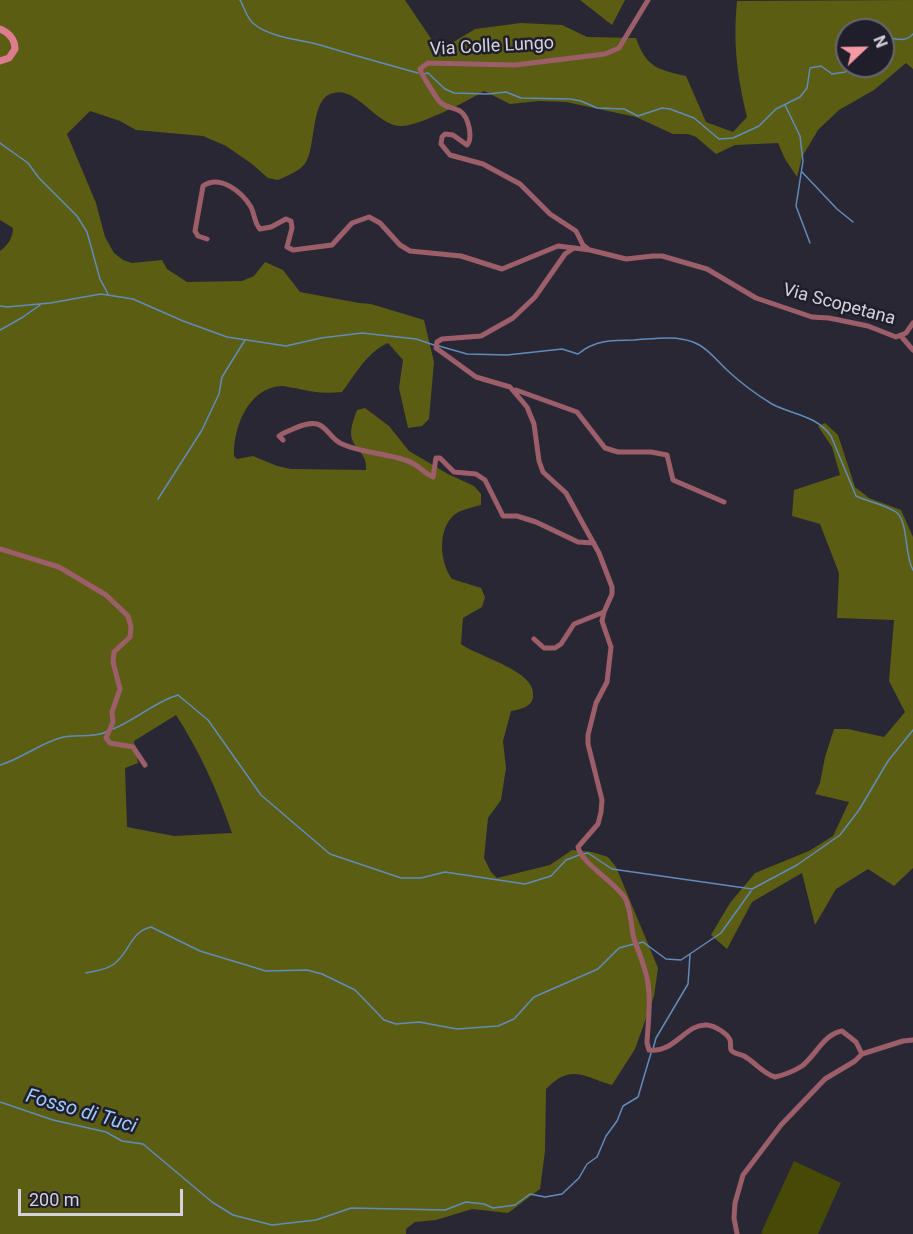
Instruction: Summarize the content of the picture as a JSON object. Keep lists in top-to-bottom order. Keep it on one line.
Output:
{"streets":{"street":["Via Colle Lungo","Via Scopetana"]},"crossings":[["Via Colle Lungo","Via Scopetana"]],"water":["Fosso di Tuci"],"scale_bar":"200 m","north":"right"}
